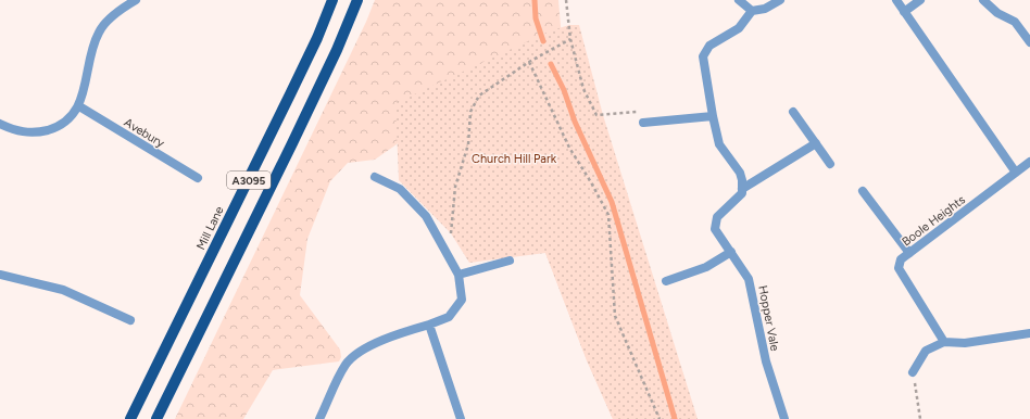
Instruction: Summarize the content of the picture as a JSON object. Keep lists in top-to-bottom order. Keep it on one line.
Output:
{"streets":{"main road":["A3095","Mill Lane"],"street":["Avebury","Boole Heights","Hopper Vale"]},"parks":["Church Hill Park"]}
